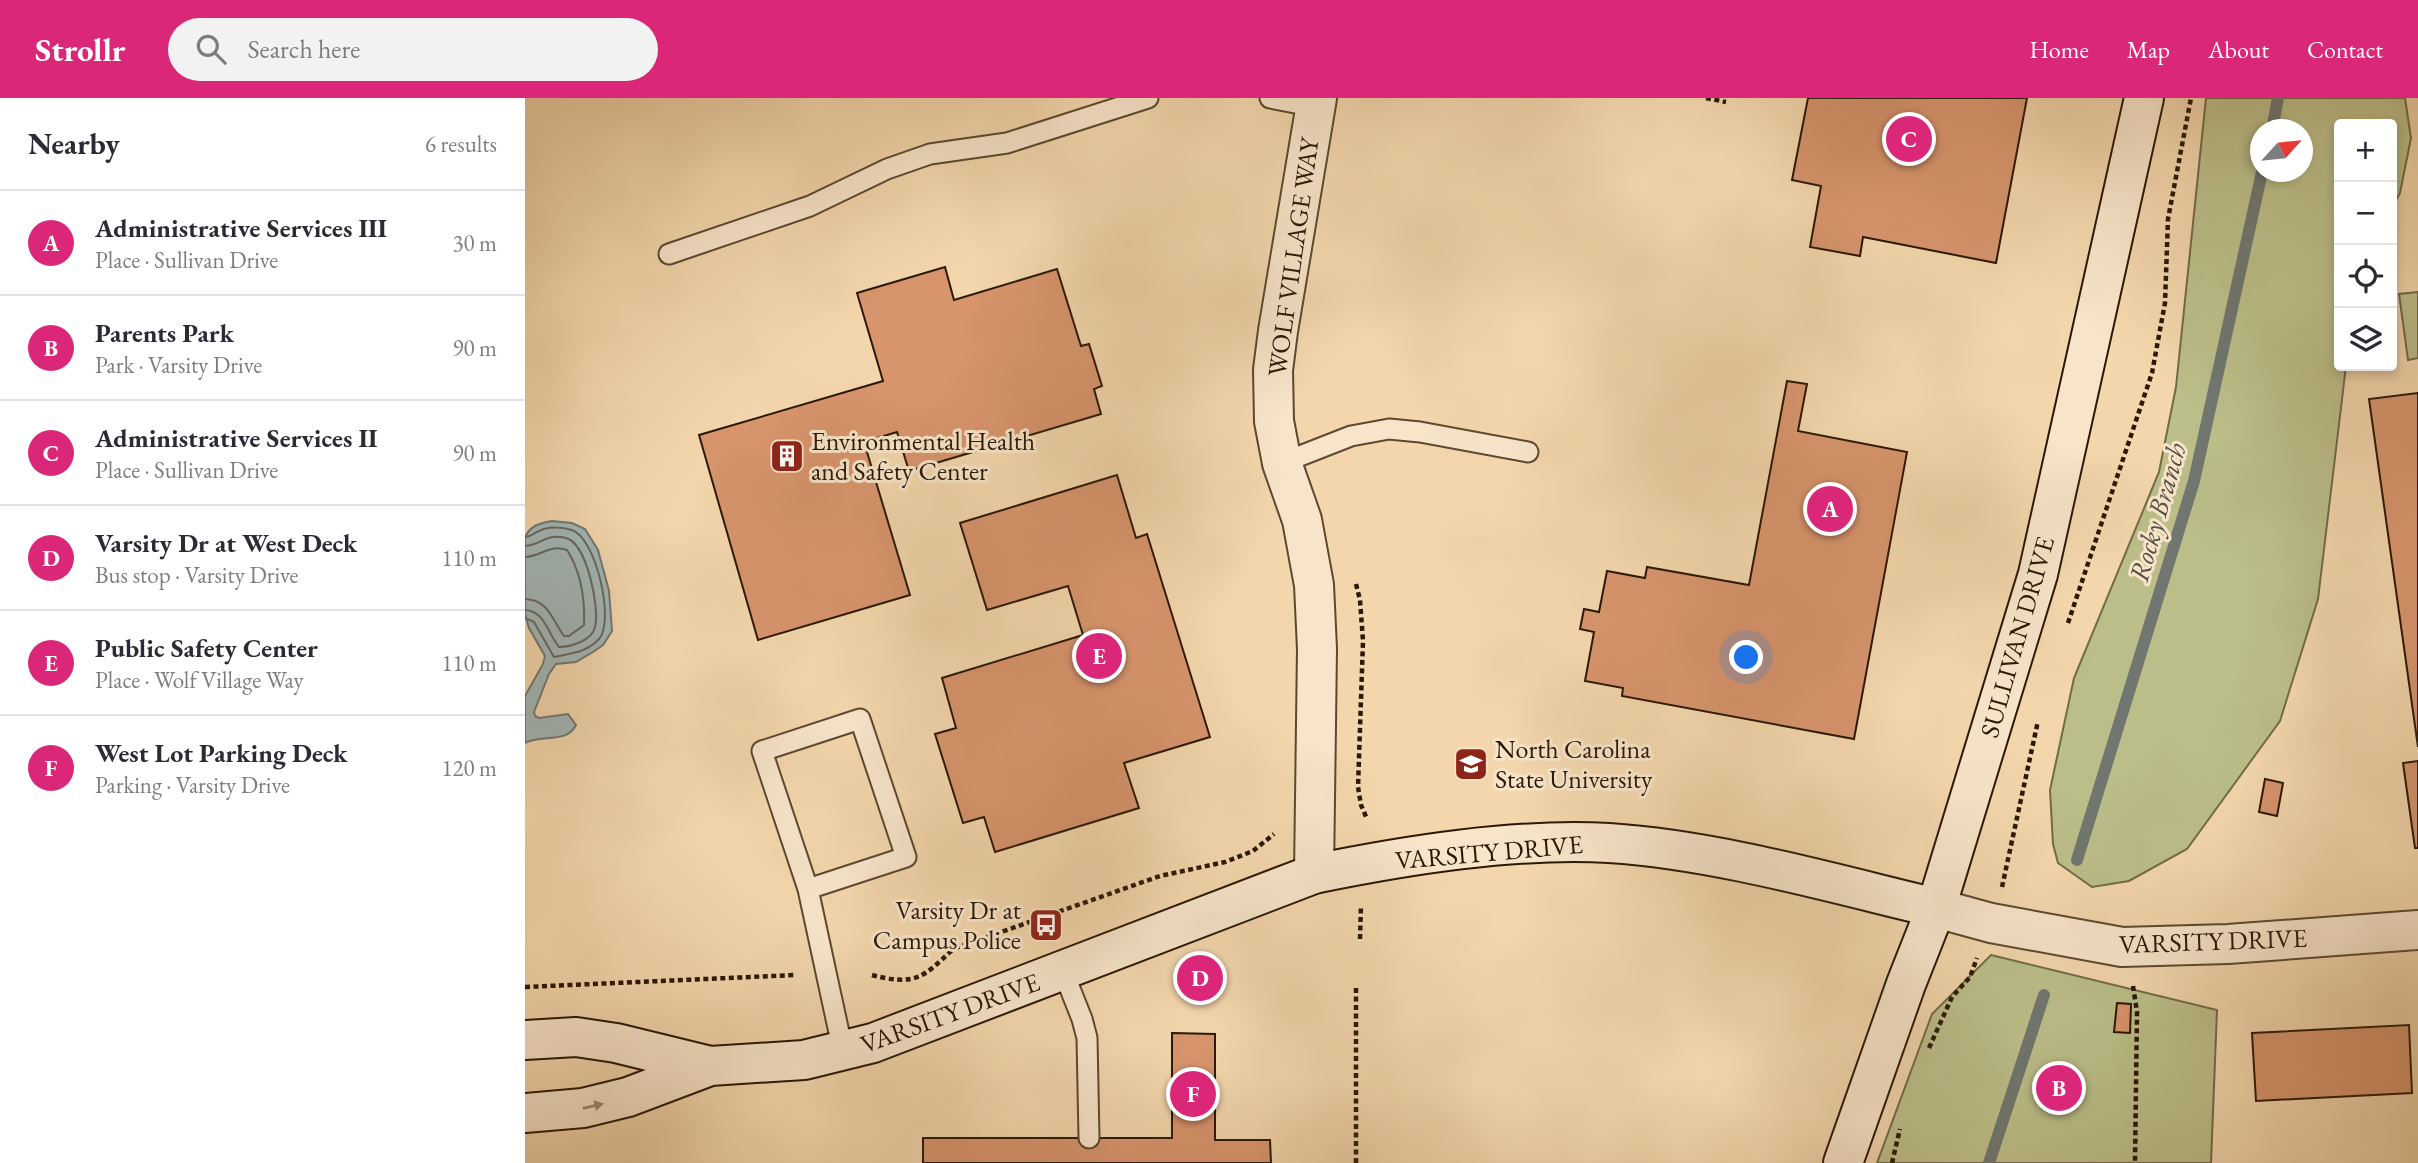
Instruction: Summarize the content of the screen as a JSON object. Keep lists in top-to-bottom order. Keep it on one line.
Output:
{"streets":{"street":["WOLF VILLAGE WAY","SULLIVAN DRIVE","VARSITY DRIVE"]},"crossings":[["WOLF VILLAGE WAY","VARSITY DRIVE"],["SULLIVAN DRIVE","VARSITY DRIVE"]],"water":["Rocky Branch"],"places":{"building":["Environmental Health and Safety Center"],"school or university":["North Carolina State University"],"bus stop":["Varsity Dr at Campus Police"]},"north":"top right","page":{"header":"Strollr","search":"Search here","nav":["Home","Map","About","Contact"],"heading":["Nearby","6 results"],"pins":["C","A","E","D","B","F"],"map_buttons":["+","−"],"list":[{"mark":"A","name":"Administrative Services III","note":"Place · Sullivan Drive","value":"30 m"},{"mark":"B","name":"Parents Park","note":"Park · Varsity Drive","value":"90 m"},{"mark":"C","name":"Administrative Services II","note":"Place · Sullivan Drive","value":"90 m"},{"mark":"D","name":"Varsity Dr at West Deck","note":"Bus stop · Varsity Drive","value":"110 m"},{"mark":"E","name":"Public Safety Center","note":"Place · Wolf Village Way","value":"110 m"},{"mark":"F","name":"West Lot Parking Deck","note":"Parking · Varsity Drive","value":"120 m"}]}}
